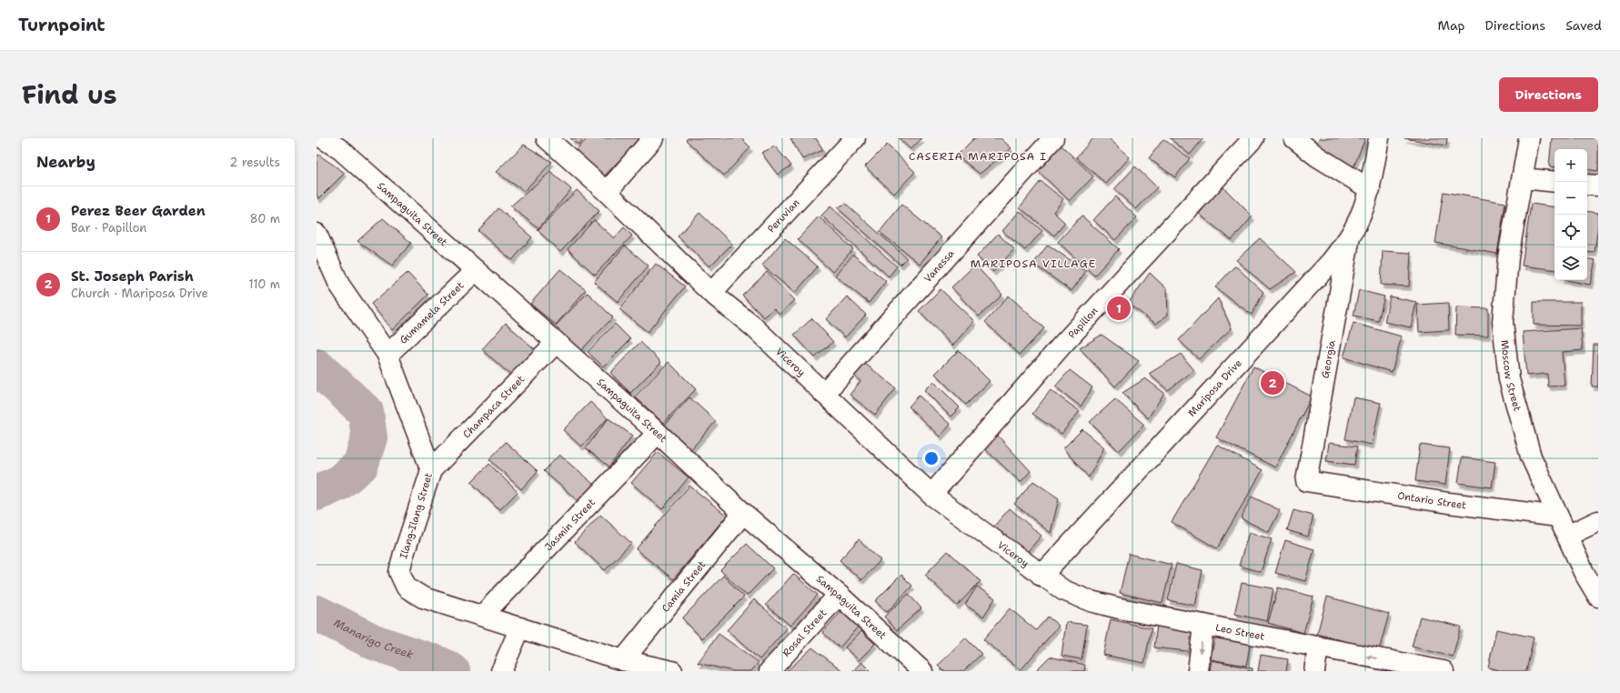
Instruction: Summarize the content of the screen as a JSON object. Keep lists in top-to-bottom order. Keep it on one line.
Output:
{"streets":{"street":["Sampaguita Street","Peruvian","Vanessa","Gumamela Street","Papillon","Georgia","Viceroy","Moscow Street","Mariposa Drive","Champaca Street","Ontario Street","Ilang-Ilang Street","Jasmin Street","Camia Street","Leo Street","Rosal Street"]},"crossings":[["Sampaguita Street","Gumamela Street"],["Sampaguita Street","Champaca Street"],["Sampaguita Street","Jasmin Street"],["Sampaguita Street","Camia Street"],["Sampaguita Street","Rosal Street"],["Peruvian","Viceroy"],["Vanessa","Viceroy"],["Gumamela Street","Ilang-Ilang Street"],["Papillon","Viceroy"],["Georgia","Mariposa Drive"],["Georgia","Ontario Street"],["Viceroy","Mariposa Drive"],["Viceroy","Leo Street"],["Moscow Street","Ontario Street"],["Mariposa Drive","Leo Street"],["Champaca Street","Ilang-Ilang Street"],["Ilang-Ilang Street","Jasmin Street"],["Ilang-Ilang Street","Camia Street"]],"districts":["CASERIA MARIPOSA I","MARIPOSA VILLAGE"],"water":["Manarigo Creek"],"page":{"header":"Turnpoint","nav":["Map","Directions","Saved"],"title":"Find us","buttons":"Directions","heading":["Nearby","2 results"],"map_buttons":["+","−"],"list":[{"mark":"1","name":"Perez Beer Garden","note":"Bar · Papillon","value":"80 m"},{"mark":"2","name":"St. Joseph Parish","note":"Church · Mariposa Drive","value":"110 m"}],"pins":["1","2"]}}
